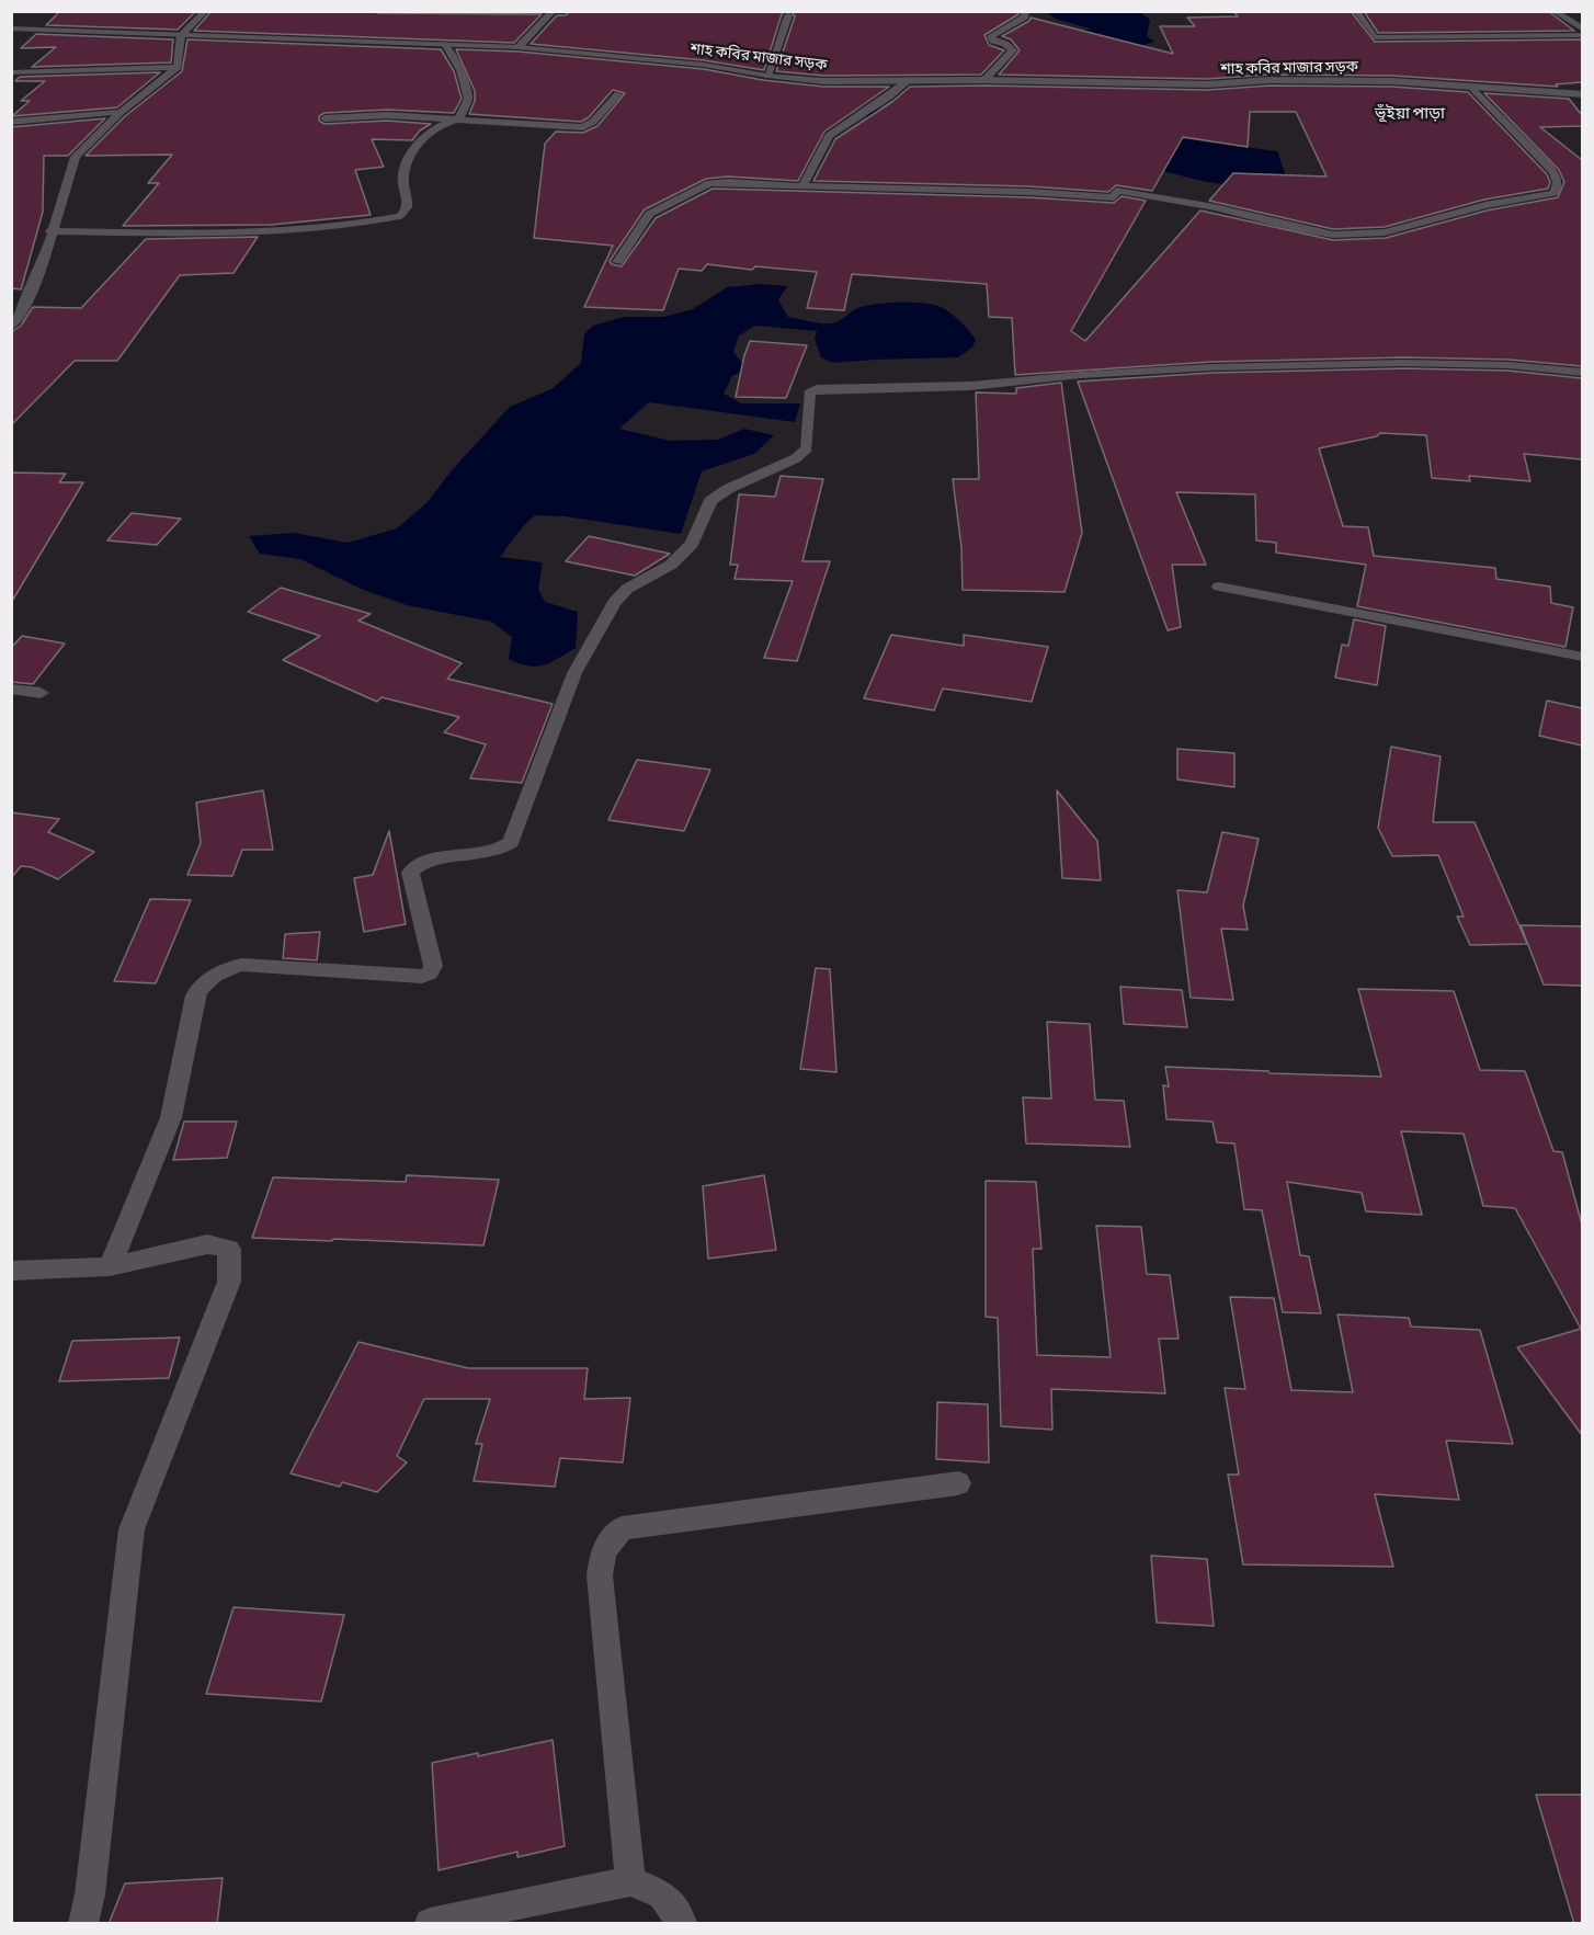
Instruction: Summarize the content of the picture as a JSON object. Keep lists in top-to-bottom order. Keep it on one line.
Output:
{"streets":{"street":["শাহ কবির মাজার সড়ক"]},"districts":["ভূঁইয়া পাড়া"]}
